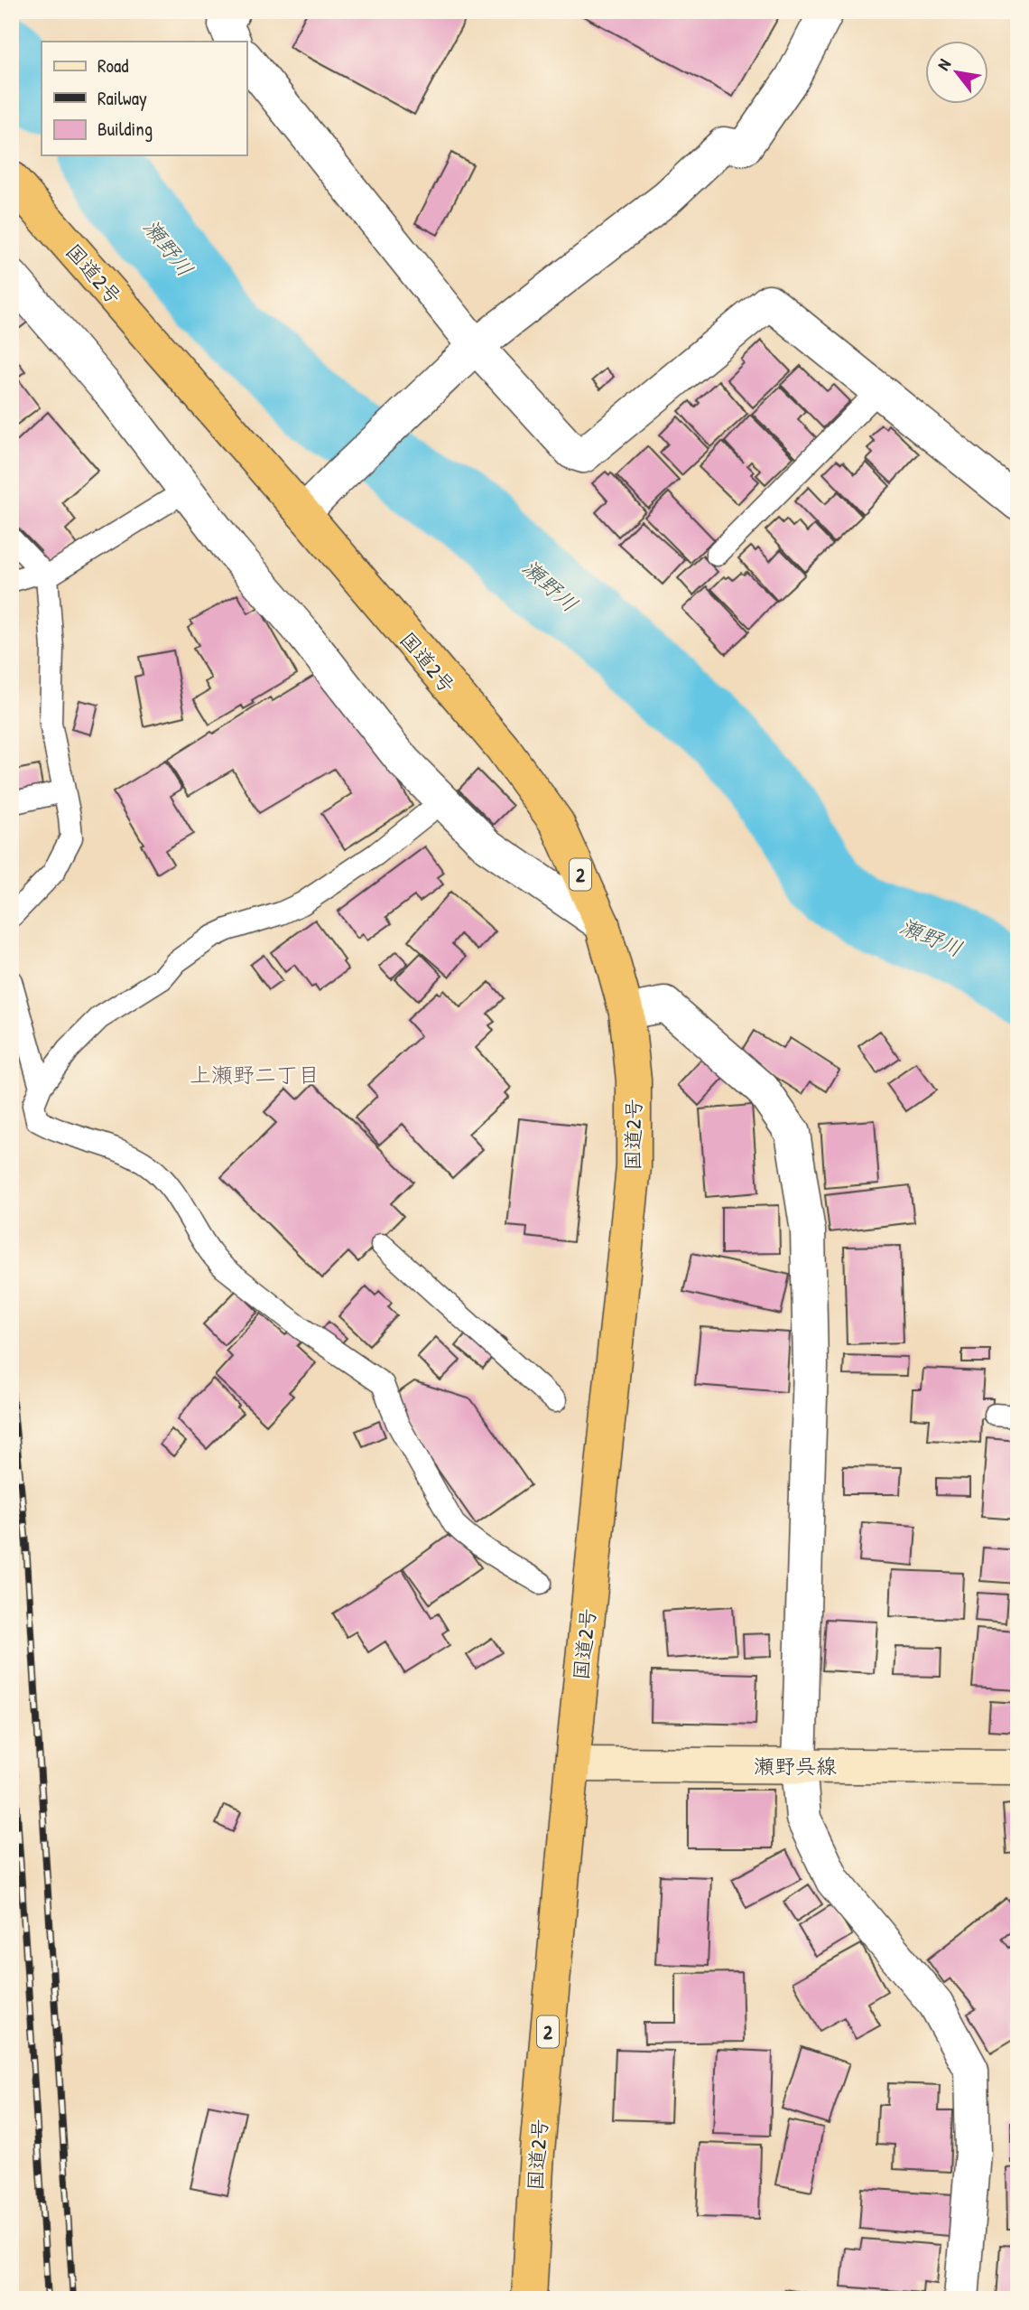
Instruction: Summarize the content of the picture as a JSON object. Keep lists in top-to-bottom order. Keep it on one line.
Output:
{"streets":{"highway":["国道2号","2"],"main road":["瀬野呉線"]},"crossings":[["国道2号","瀬野呉線"]],"districts":["上瀬野二丁目"],"water":["瀬野川"],"legend":["Road","Railway","Building"],"north":"top left"}
